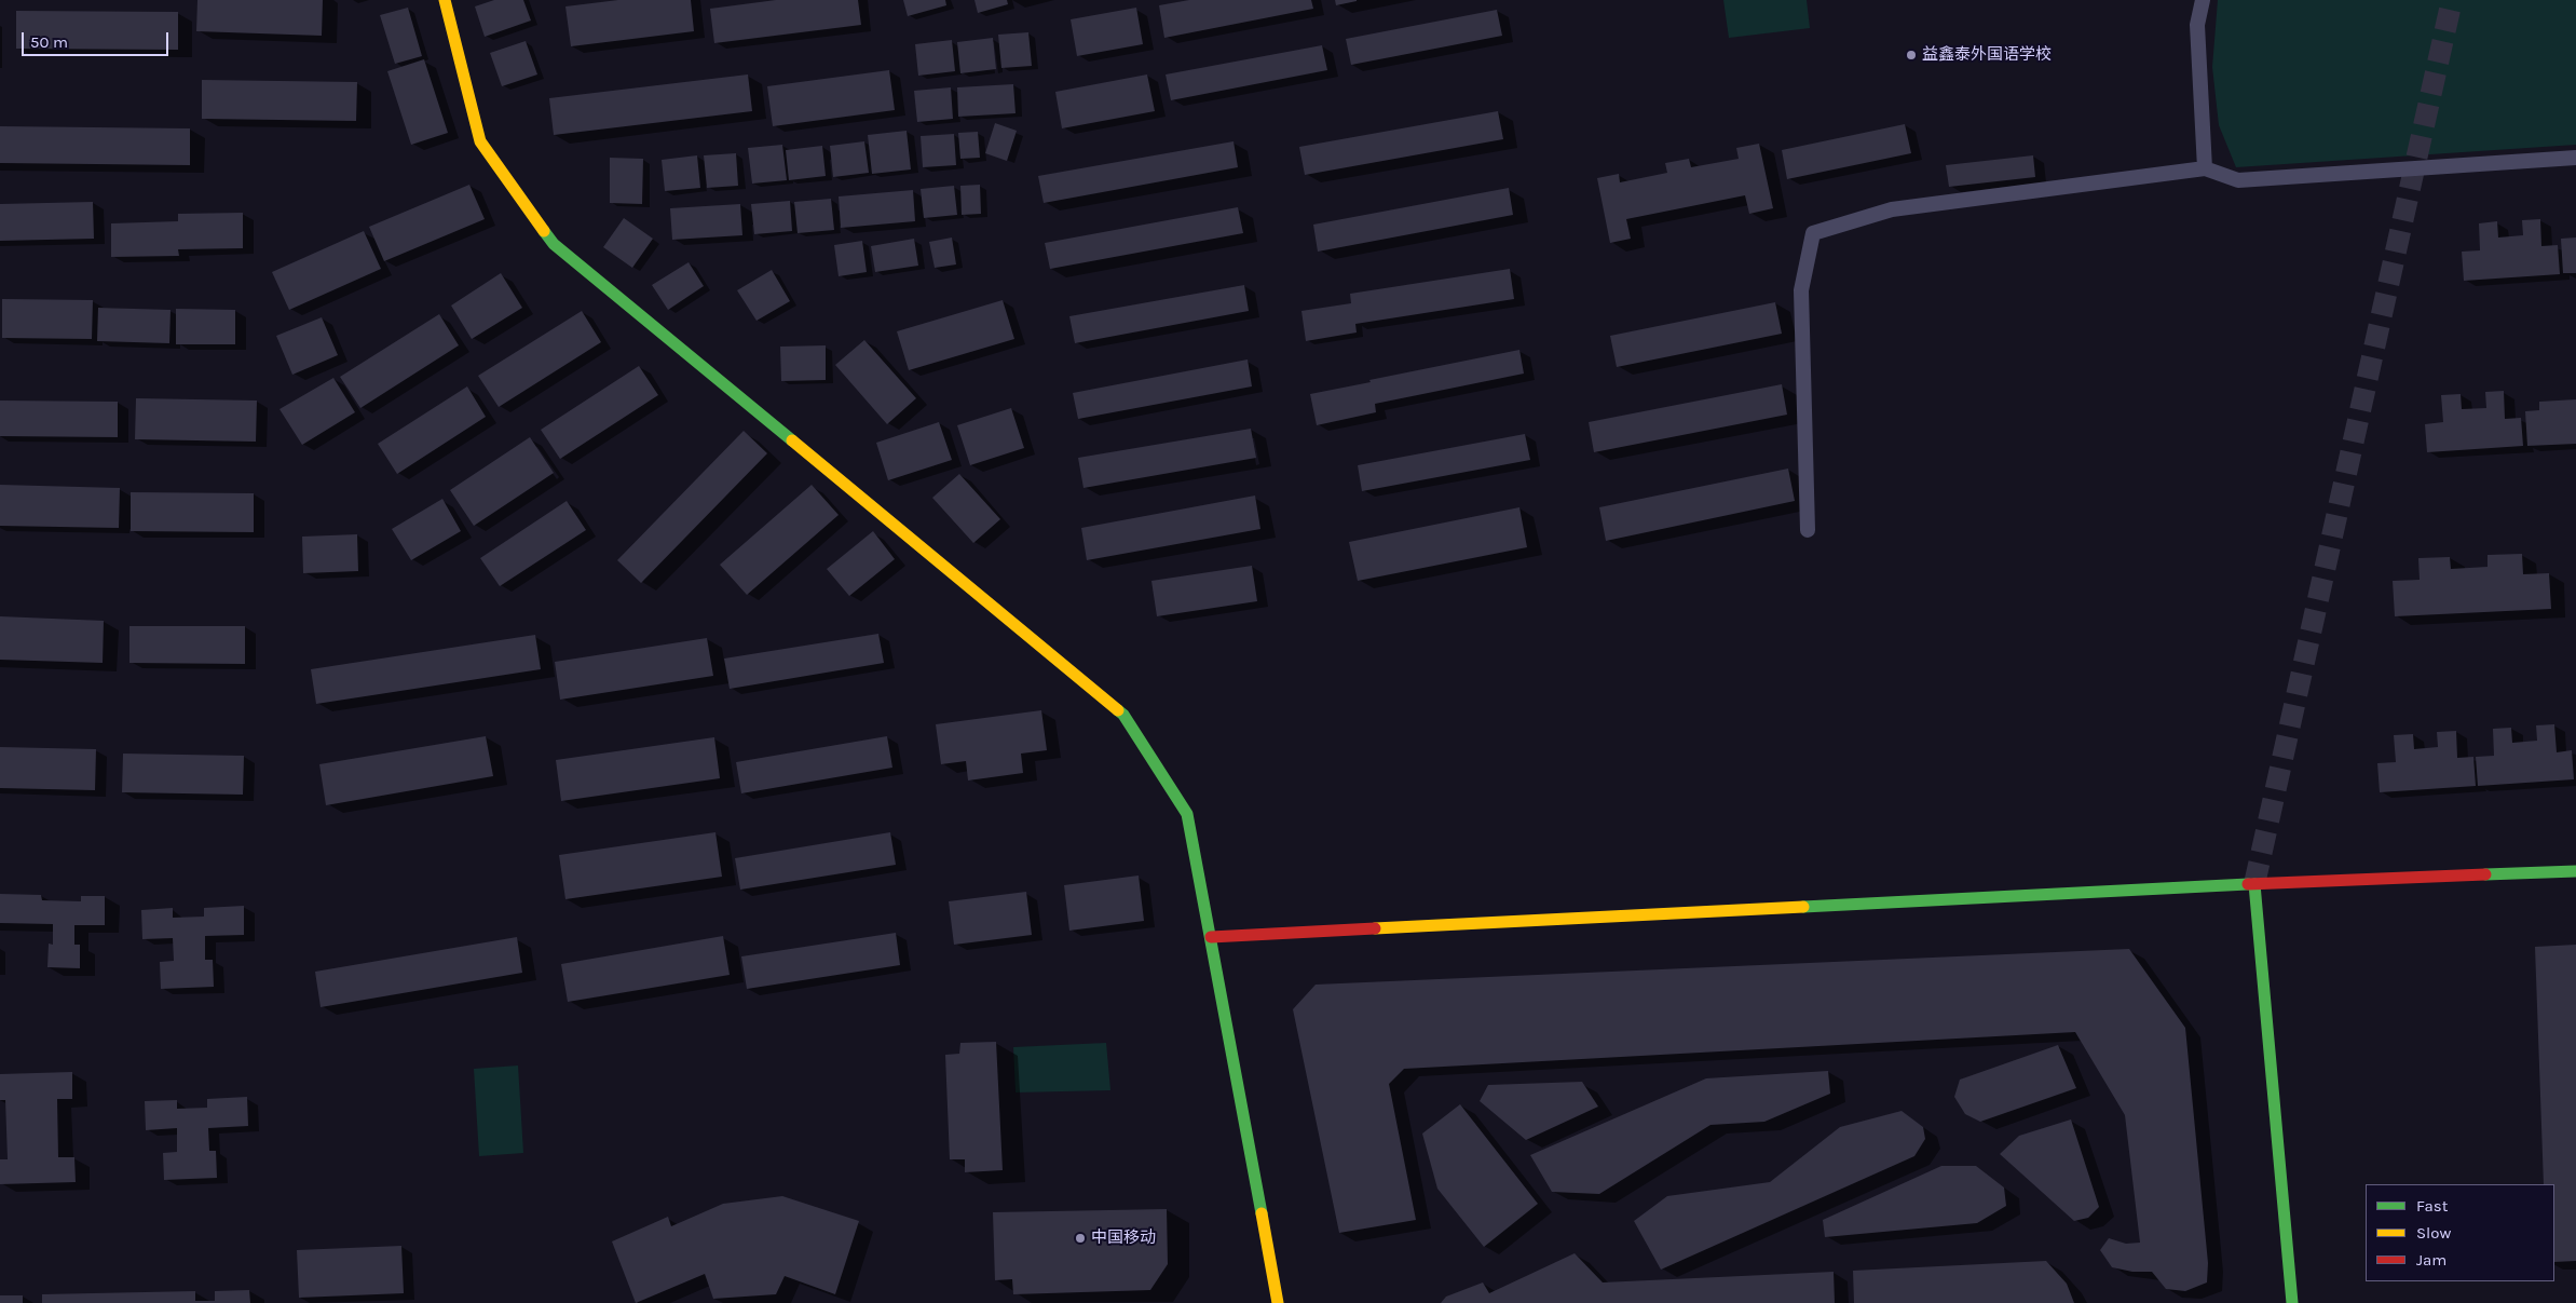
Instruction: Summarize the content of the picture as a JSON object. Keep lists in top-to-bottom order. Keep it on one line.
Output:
{"places":["益鑫泰外国语学校","中国移动"],"legend":["Fast","Slow","Jam"],"scale_bar":"50 m"}
